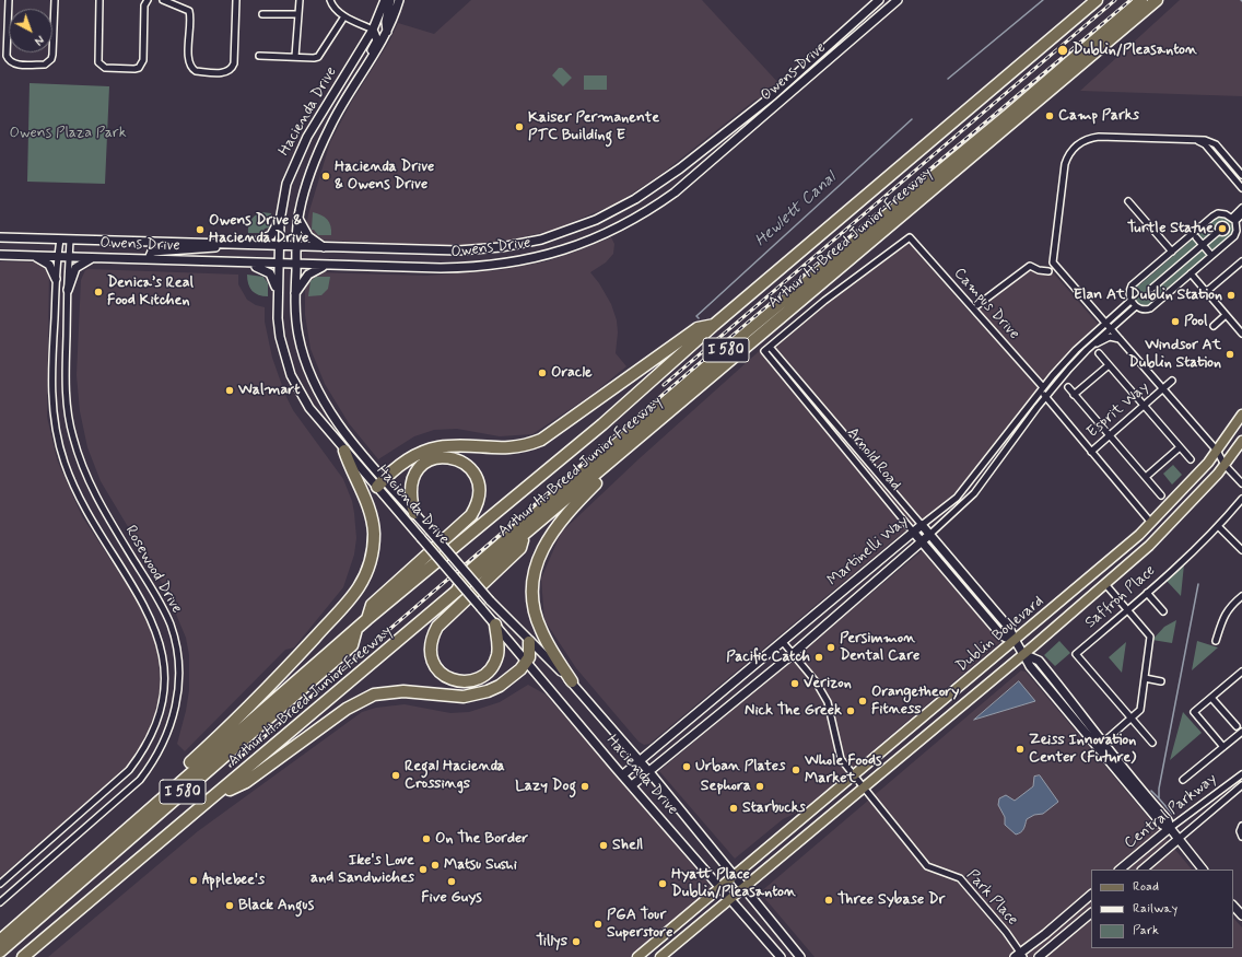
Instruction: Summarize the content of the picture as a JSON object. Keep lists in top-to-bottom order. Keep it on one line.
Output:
{"streets":{"highway":["Arthur H. Breed Junior Freeway","I 580"],"main road":["Dublin Boulevard"],"street":["Owens Drive","Hacienda Drive","Campus Drive","Esprit Way","Arnold Road","Martinelli Way","Rosewood Drive","Saffron Place","Central Parkway","Park Place"]},"crossings":[["Owens Drive","Hacienda Drive"],["Owens Drive","Rosewood Drive"],["Hacienda Drive","Martinelli Way"],["Hacienda Drive","Dublin Boulevard"],["Arthur H. Breed Junior Freeway","I 580"],["Campus Drive","Esprit Way"],["Campus Drive","Arnold Road"],["Campus Drive","Martinelli Way"],["Campus Drive","Dublin Boulevard"],["Arnold Road","Martinelli Way"],["Arnold Road","Dublin Boulevard"],["Arnold Road","Central Parkway"],["Martinelli Way","Park Place"],["Dublin Boulevard","Park Place"]],"water":["Hewlett Canal"],"parks":["Owens Plaza Park"],"places":["Dublin/Pleasanton","Camp Parks","Kaiser Permanente PTC Building E","Hacienda Drive & Owens Drive","Turtle Statue","Owens Drive & Hacienda Drive","Denica’s Real Food Kitchen","Elan At Dublin Station","Pool","Windsor At Dublin Station","Oracle","Walmart","Persimmon Dental Care","Pacific Catch","Verizon","Orangetheory Fitness","Nick The Greek","Zeiss Innovation Center (Future)","Urban Plates","Whole Foods Market","Regal Hacienda Crossings","Lazy Dog","Sephora","Starbucks","On The Border","Shell","Matsu Sushi","Ike's Love and Sandwiches","Applebee's","Five Guys","Hyatt Place Dublin/Pleasanton","Three Sybase Dr","Black Angus","PGA Tour Superstore","Tillys"],"legend":["Road","Railway","Park"],"north":"bottom right"}
